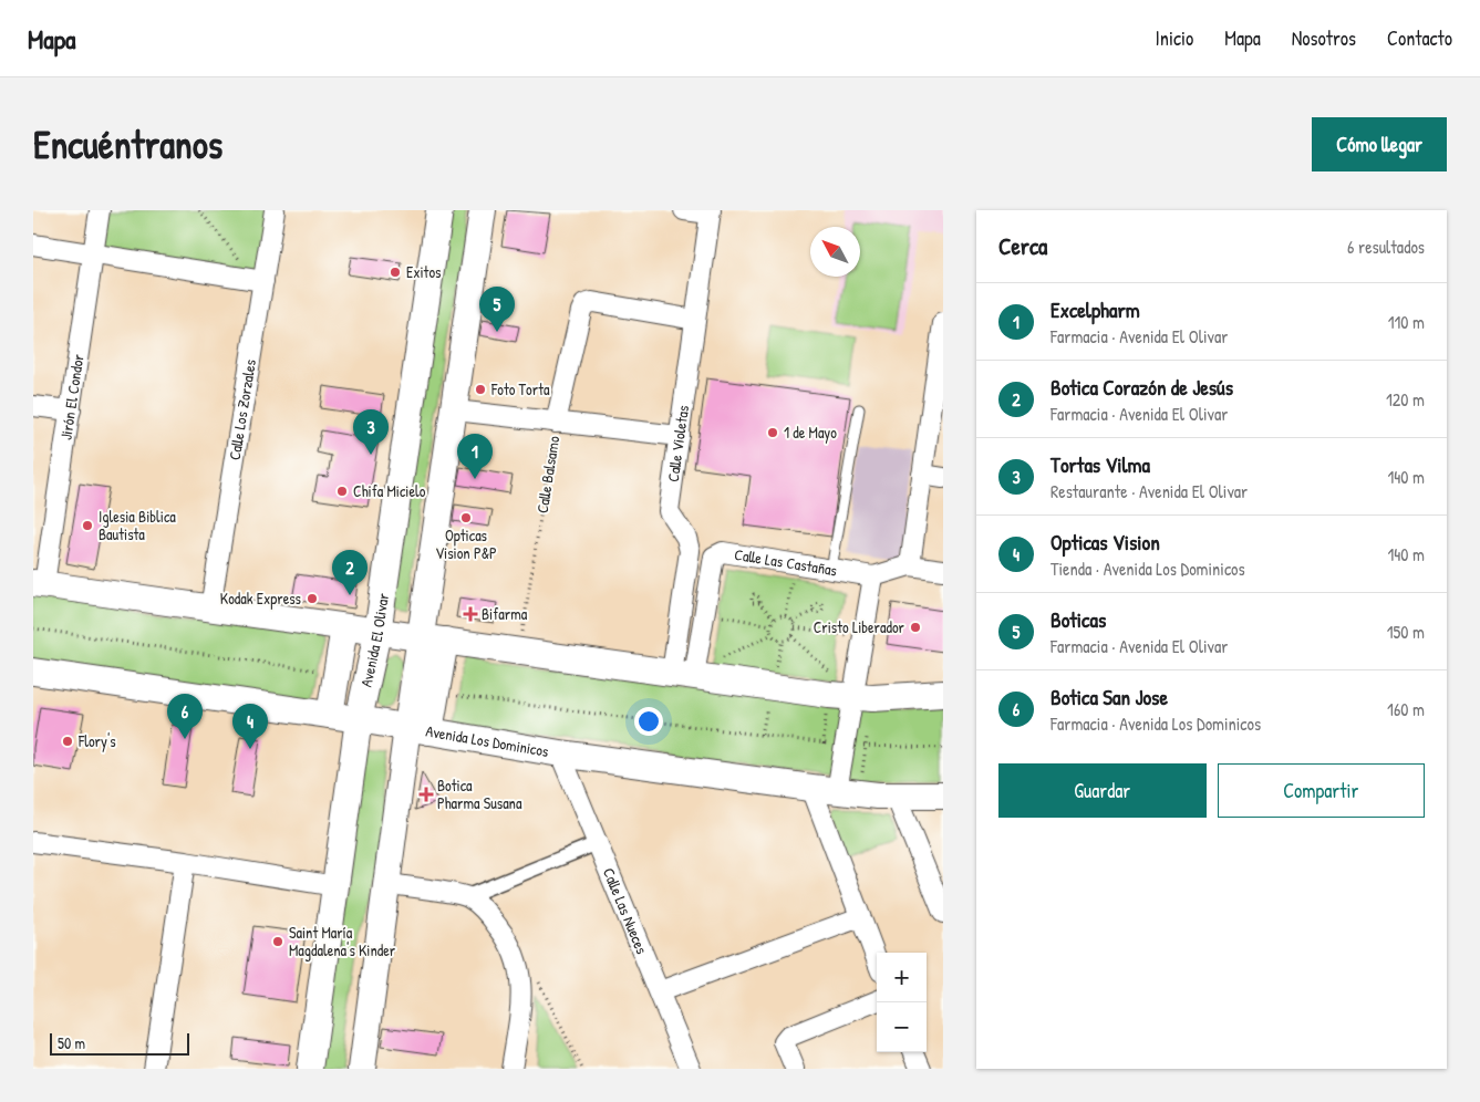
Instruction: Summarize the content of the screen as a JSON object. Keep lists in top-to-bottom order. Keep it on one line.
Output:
{"streets":{"main road":["Avenida El Olivar","Avenida Los Dominicos"],"street":["Jirón El Condor","Calle Los Zorzales","Calle Violetas","Calle Balsamo","Calle Las Castañas","Calle Las Nueces"]},"crossings":[["Calle Violetas","Calle Balsamo"],["Calle Violetas","Calle Las Castañas"],["Avenida El Olivar","Avenida Los Dominicos"],["Avenida Los Dominicos","Calle Las Nueces"]],"places":{"other":["Exitos","Foto Torta","1 de Mayo","Chifa Micielo","Opticas Vision P&P","Iglesia Biblica Bautista","Kodak Express","Cristo Liberador","Flory's","Saint María Magdalena's Kinder"],"health":["Bifarma","Botica Pharma Susana"]},"scale_bar":"50 m","north":"top left","page":{"header":"Mapa","nav":["Inicio","Mapa","Nosotros","Contacto"],"buttons":["Cómo llegar",["Guardar","Compartir"]],"title":"Encuéntranos","heading":["Cerca","6 resultados"],"list":[{"mark":"1","name":"Excelpharm","note":"Farmacia · Avenida El Olivar","value":"110 m"},{"mark":"2","name":"Botica Corazón de Jesús","note":"Farmacia · Avenida El Olivar","value":"120 m"},{"mark":"3","name":"Tortas Vilma","note":"Restaurante · Avenida El Olivar","value":"140 m"},{"mark":"4","name":"Opticas Vision","note":"Tienda · Avenida Los Dominicos","value":"140 m"},{"mark":"5","name":"Boticas","note":"Farmacia · Avenida El Olivar","value":"150 m"},{"mark":"6","name":"Botica San Jose","note":"Farmacia · Avenida Los Dominicos","value":"160 m"}],"pins":["5","3","1","2","6","4"],"map_buttons":["+","−"],"scale":"50 m"}}
